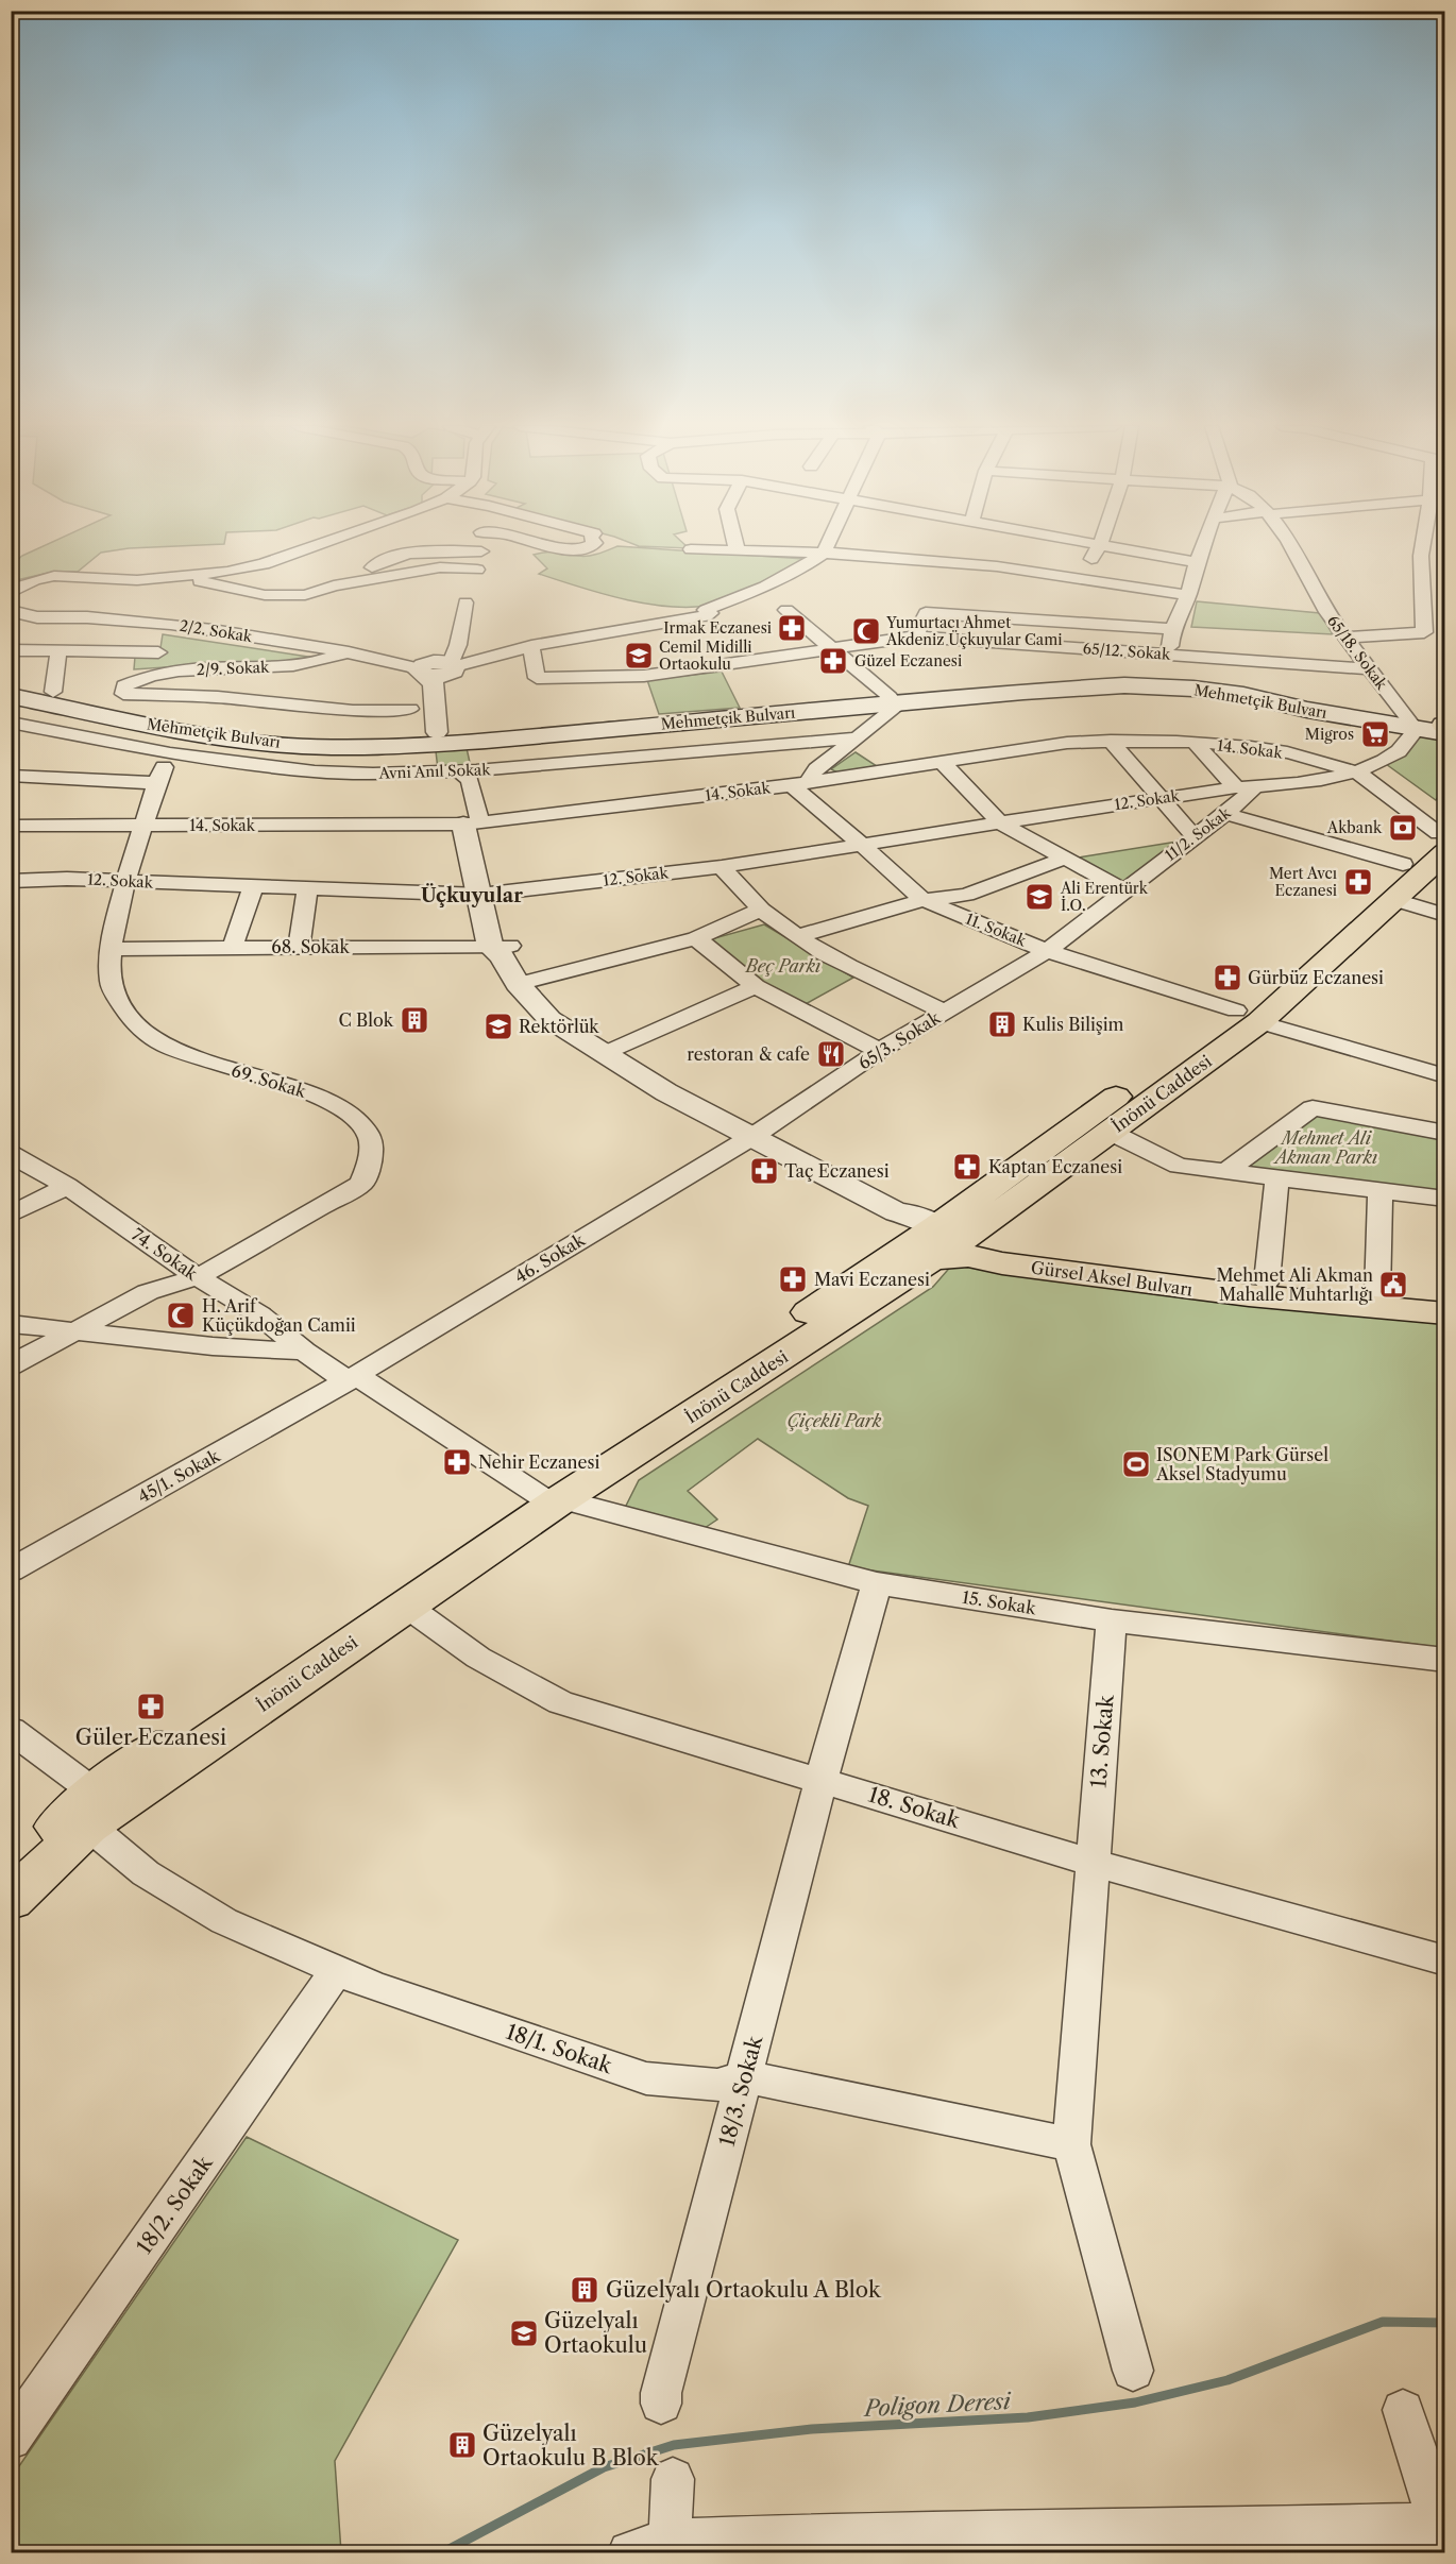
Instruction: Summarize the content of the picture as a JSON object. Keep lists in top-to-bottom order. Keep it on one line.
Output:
{"streets":{"main road":["Mehmetçik Bulvarı","İnönü Caddesi","Gürsel Aksel Bulvarı"],"street":["2/2. Sokak","65/12. Sokak","65/18. Sokak","2/9. Sokak","14. Sokak","Avni Anıl Sokak","12. Sokak","11/2. Sokak","11. Sokak","68. Sokak","65/3. Sokak","69. Sokak","74. Sokak","46. Sokak","45/1. Sokak","15. Sokak","13. Sokak","18. Sokak","18/1. Sokak","18/3. Sokak","18/2. Sokak"]},"crossings":[["2/2. Sokak","2/9. Sokak"],["65/12. Sokak","65/18. Sokak"],["65/18. Sokak","Mehmetçik Bulvarı"],["14. Sokak","12. Sokak"],["14. Sokak","11. Sokak"],["14. Sokak","69. Sokak"],["14. Sokak","İnönü Caddesi"],["14. Sokak","Gürsel Aksel Bulvarı"],["Avni Anıl Sokak","69. Sokak"],["12. Sokak","11/2. Sokak"],["12. Sokak","11. Sokak"],["12. Sokak","69. Sokak"],["12. Sokak","Gürsel Aksel Bulvarı"],["11/2. Sokak","11. Sokak"],["11/2. Sokak","65/3. Sokak"],["11. Sokak","65/3. Sokak"],["11. Sokak","İnönü Caddesi"],["68. Sokak","69. Sokak"],["68. Sokak","Gürsel Aksel Bulvarı"],["65/3. Sokak","46. Sokak"],["65/3. Sokak","Gürsel Aksel Bulvarı"],["69. Sokak","74. Sokak"],["İnönü Caddesi","74. Sokak"],["İnönü Caddesi","Gürsel Aksel Bulvarı"],["İnönü Caddesi","15. Sokak"],["İnönü Caddesi","18. Sokak"],["İnönü Caddesi","18/1. Sokak"],["74. Sokak","46. Sokak"],["74. Sokak","45/1. Sokak"],["74. Sokak","15. Sokak"],["46. Sokak","Gürsel Aksel Bulvarı"],["46. Sokak","45/1. Sokak"],["15. Sokak","13. Sokak"],["15. Sokak","18/3. Sokak"],["13. Sokak","18. Sokak"],["18. Sokak","18/3. Sokak"],["18/1. Sokak","18/3. Sokak"],["18/1. Sokak","18/2. Sokak"]],"districts":["Üçkuyular"],"water":["Poligon Deresi"],"parks":["Beç Parkı","Mehmet Ali Akman Parkı","Çiçekli Park"],"places":{"pharmacy":["Irmak Eczanesi","Güzel Eczanesi","Mert Avcı Eczanesi","Gürbüz Eczanesi","Kaptan Eczanesi","Taç Eczanesi","Mavi Eczanesi","Nehir Eczanesi","Güler Eczanesi"],"mosque":["Yumurtacı Ahmet Akdeniz Üçkuyular Cami","H. Arif Küçükdoğan Camii"],"school or university":["Cemil Midilli Ortaokulu","Ali Erentürk İ.O.","Rektörlük","Güzelyalı Ortaokulu"],"supermarket":["Migros"],"bank":["Akbank"],"building":["C Blok","Kulis Bilişim","Güzelyalı Ortaokulu A Blok","Güzelyalı Ortaokulu B Blok"],"restaurant":["restoran & cafe"],"public building":["Mehmet Ali Akman Mahalle Muhtarlığı"],"sports":["ISONEM Park Gürsel Aksel Stadyumu"]}}
